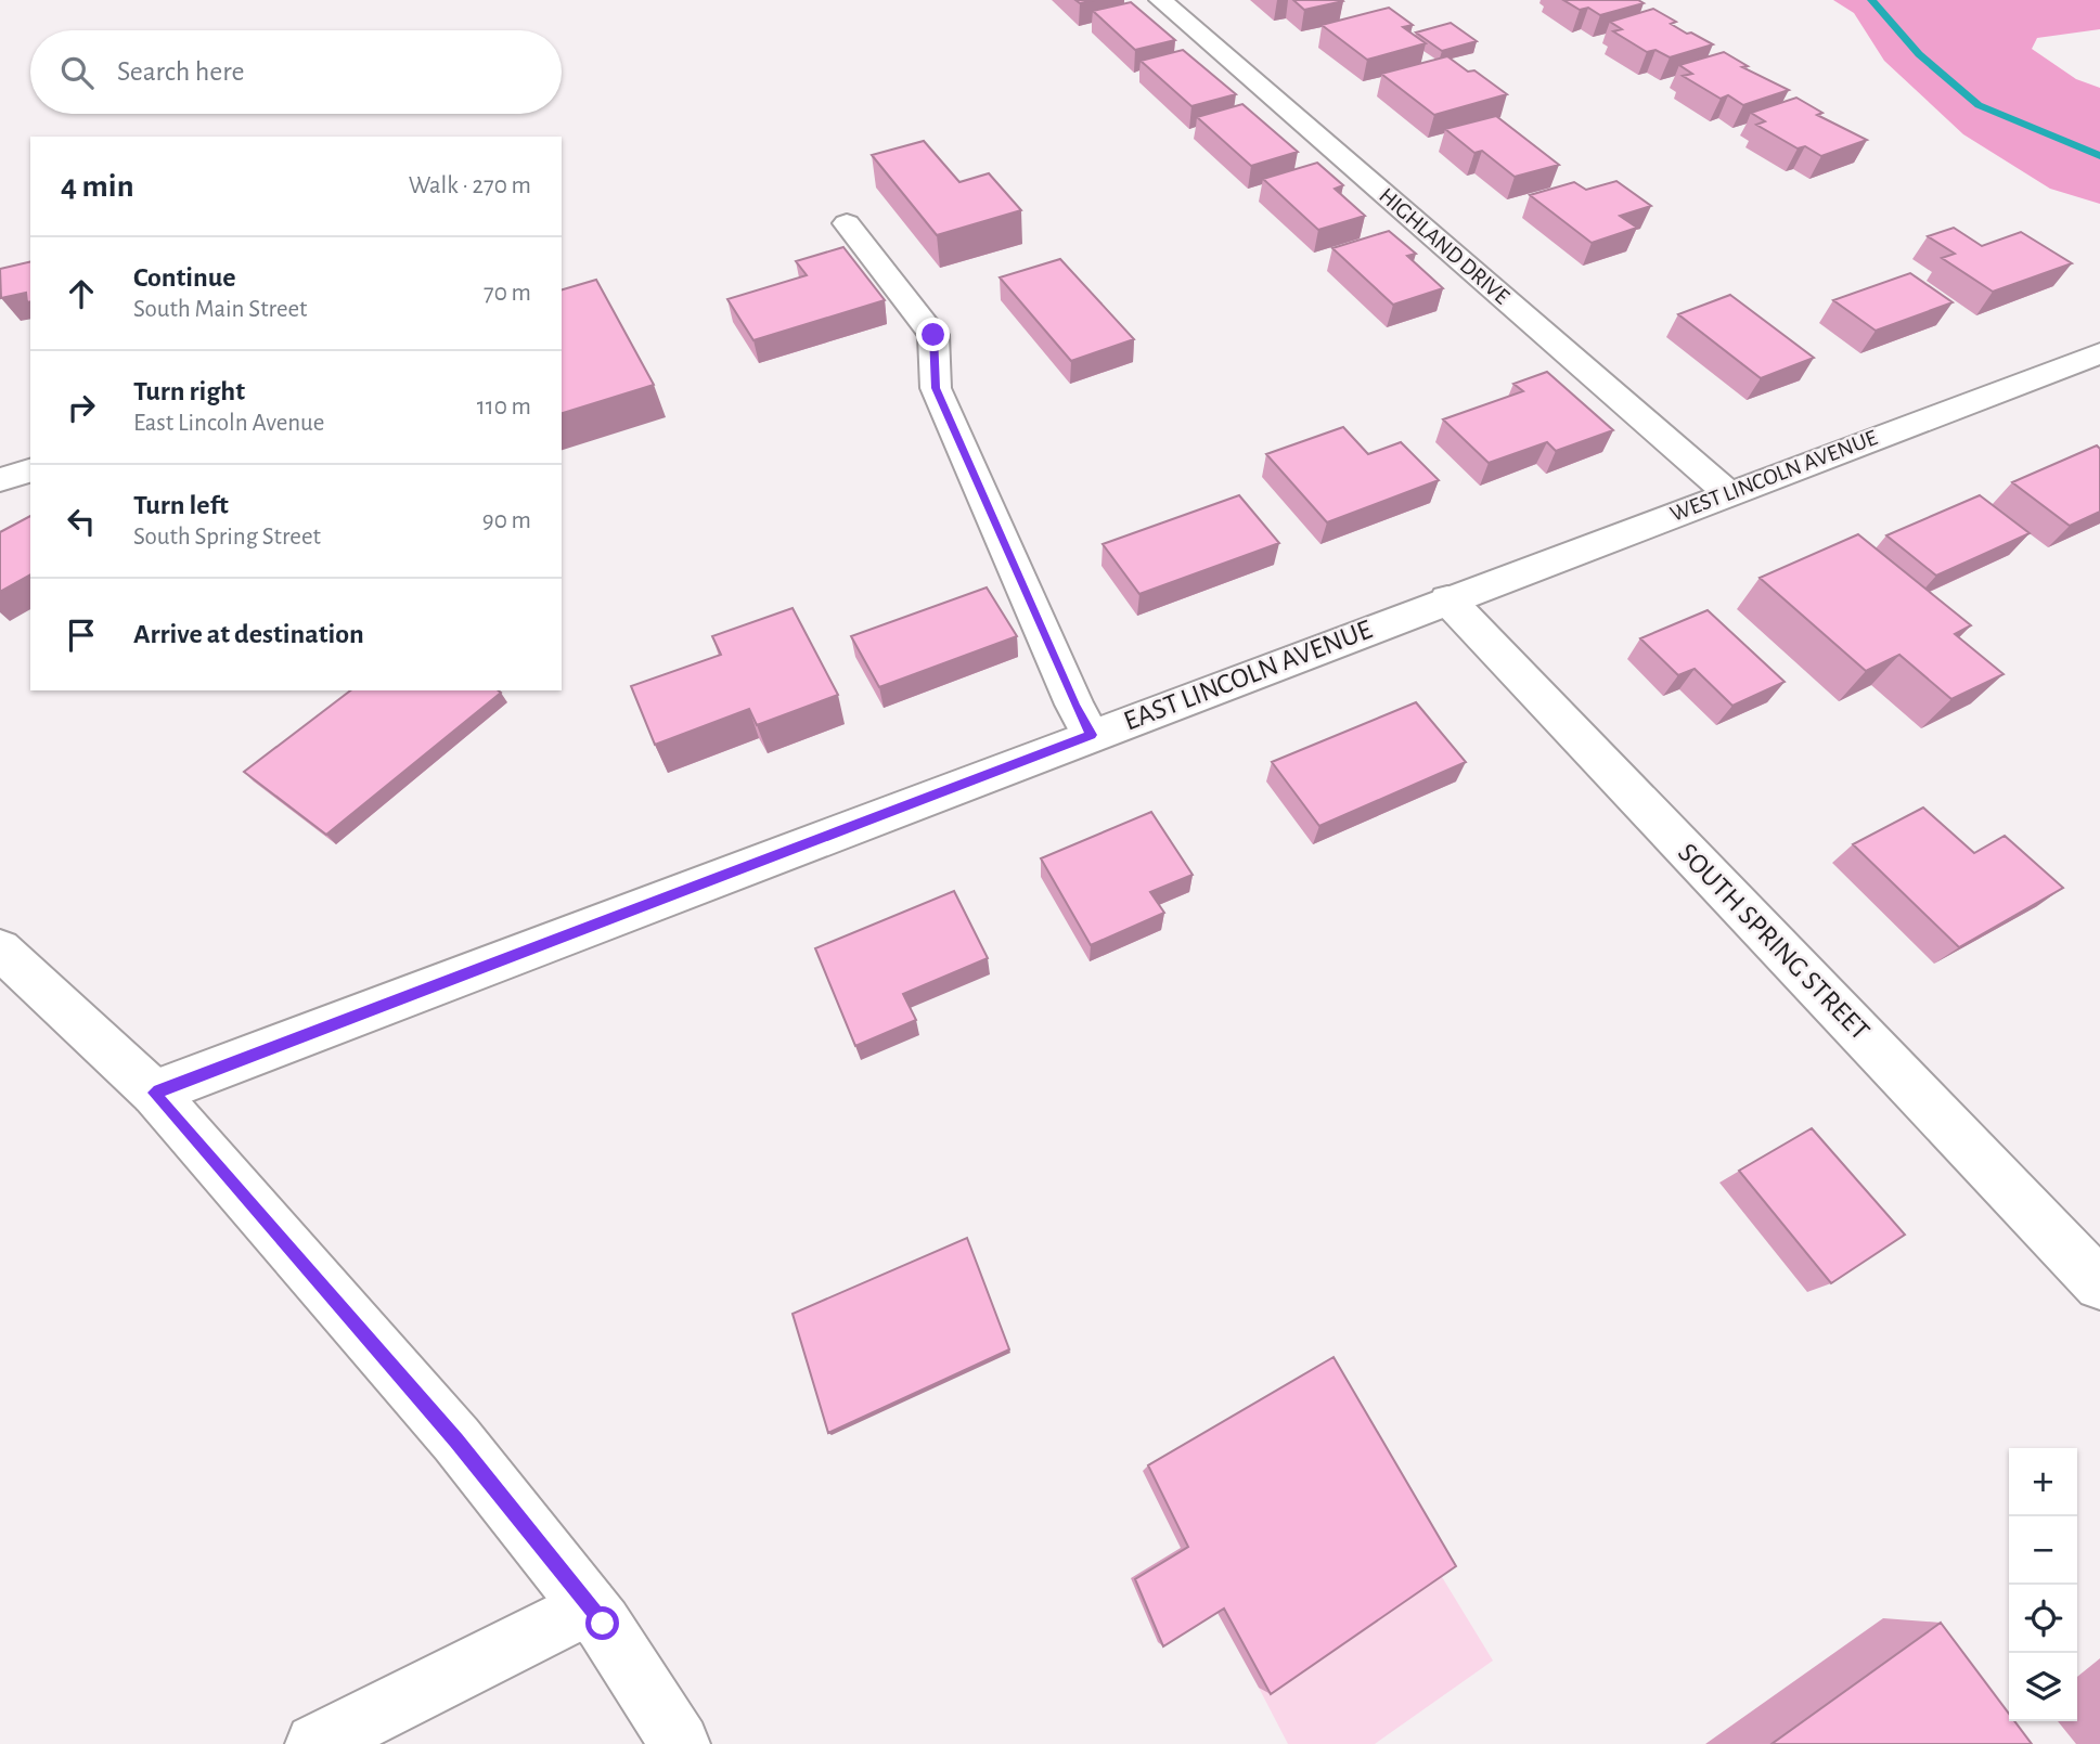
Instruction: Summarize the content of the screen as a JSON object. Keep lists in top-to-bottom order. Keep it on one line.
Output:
{"streets":{"street":["HIGHLAND DRIVE","WEST LINCOLN AVENUE","EAST LINCOLN AVENUE","SOUTH SPRING STREET"]},"crossings":[["HIGHLAND DRIVE","WEST LINCOLN AVENUE"],["WEST LINCOLN AVENUE","EAST LINCOLN AVENUE"],["WEST LINCOLN AVENUE","SOUTH SPRING STREET"],["EAST LINCOLN AVENUE","SOUTH SPRING STREET"]],"page":{"search":"Search here","heading":["4 min","Walk · 270 m"],"list":[["Continue","South Main Street","70 m"],["Turn right","East Lincoln Avenue","110 m"],["Turn left","South Spring Street","90 m"],"Arrive at destination"],"map_buttons":["+","−"]}}
